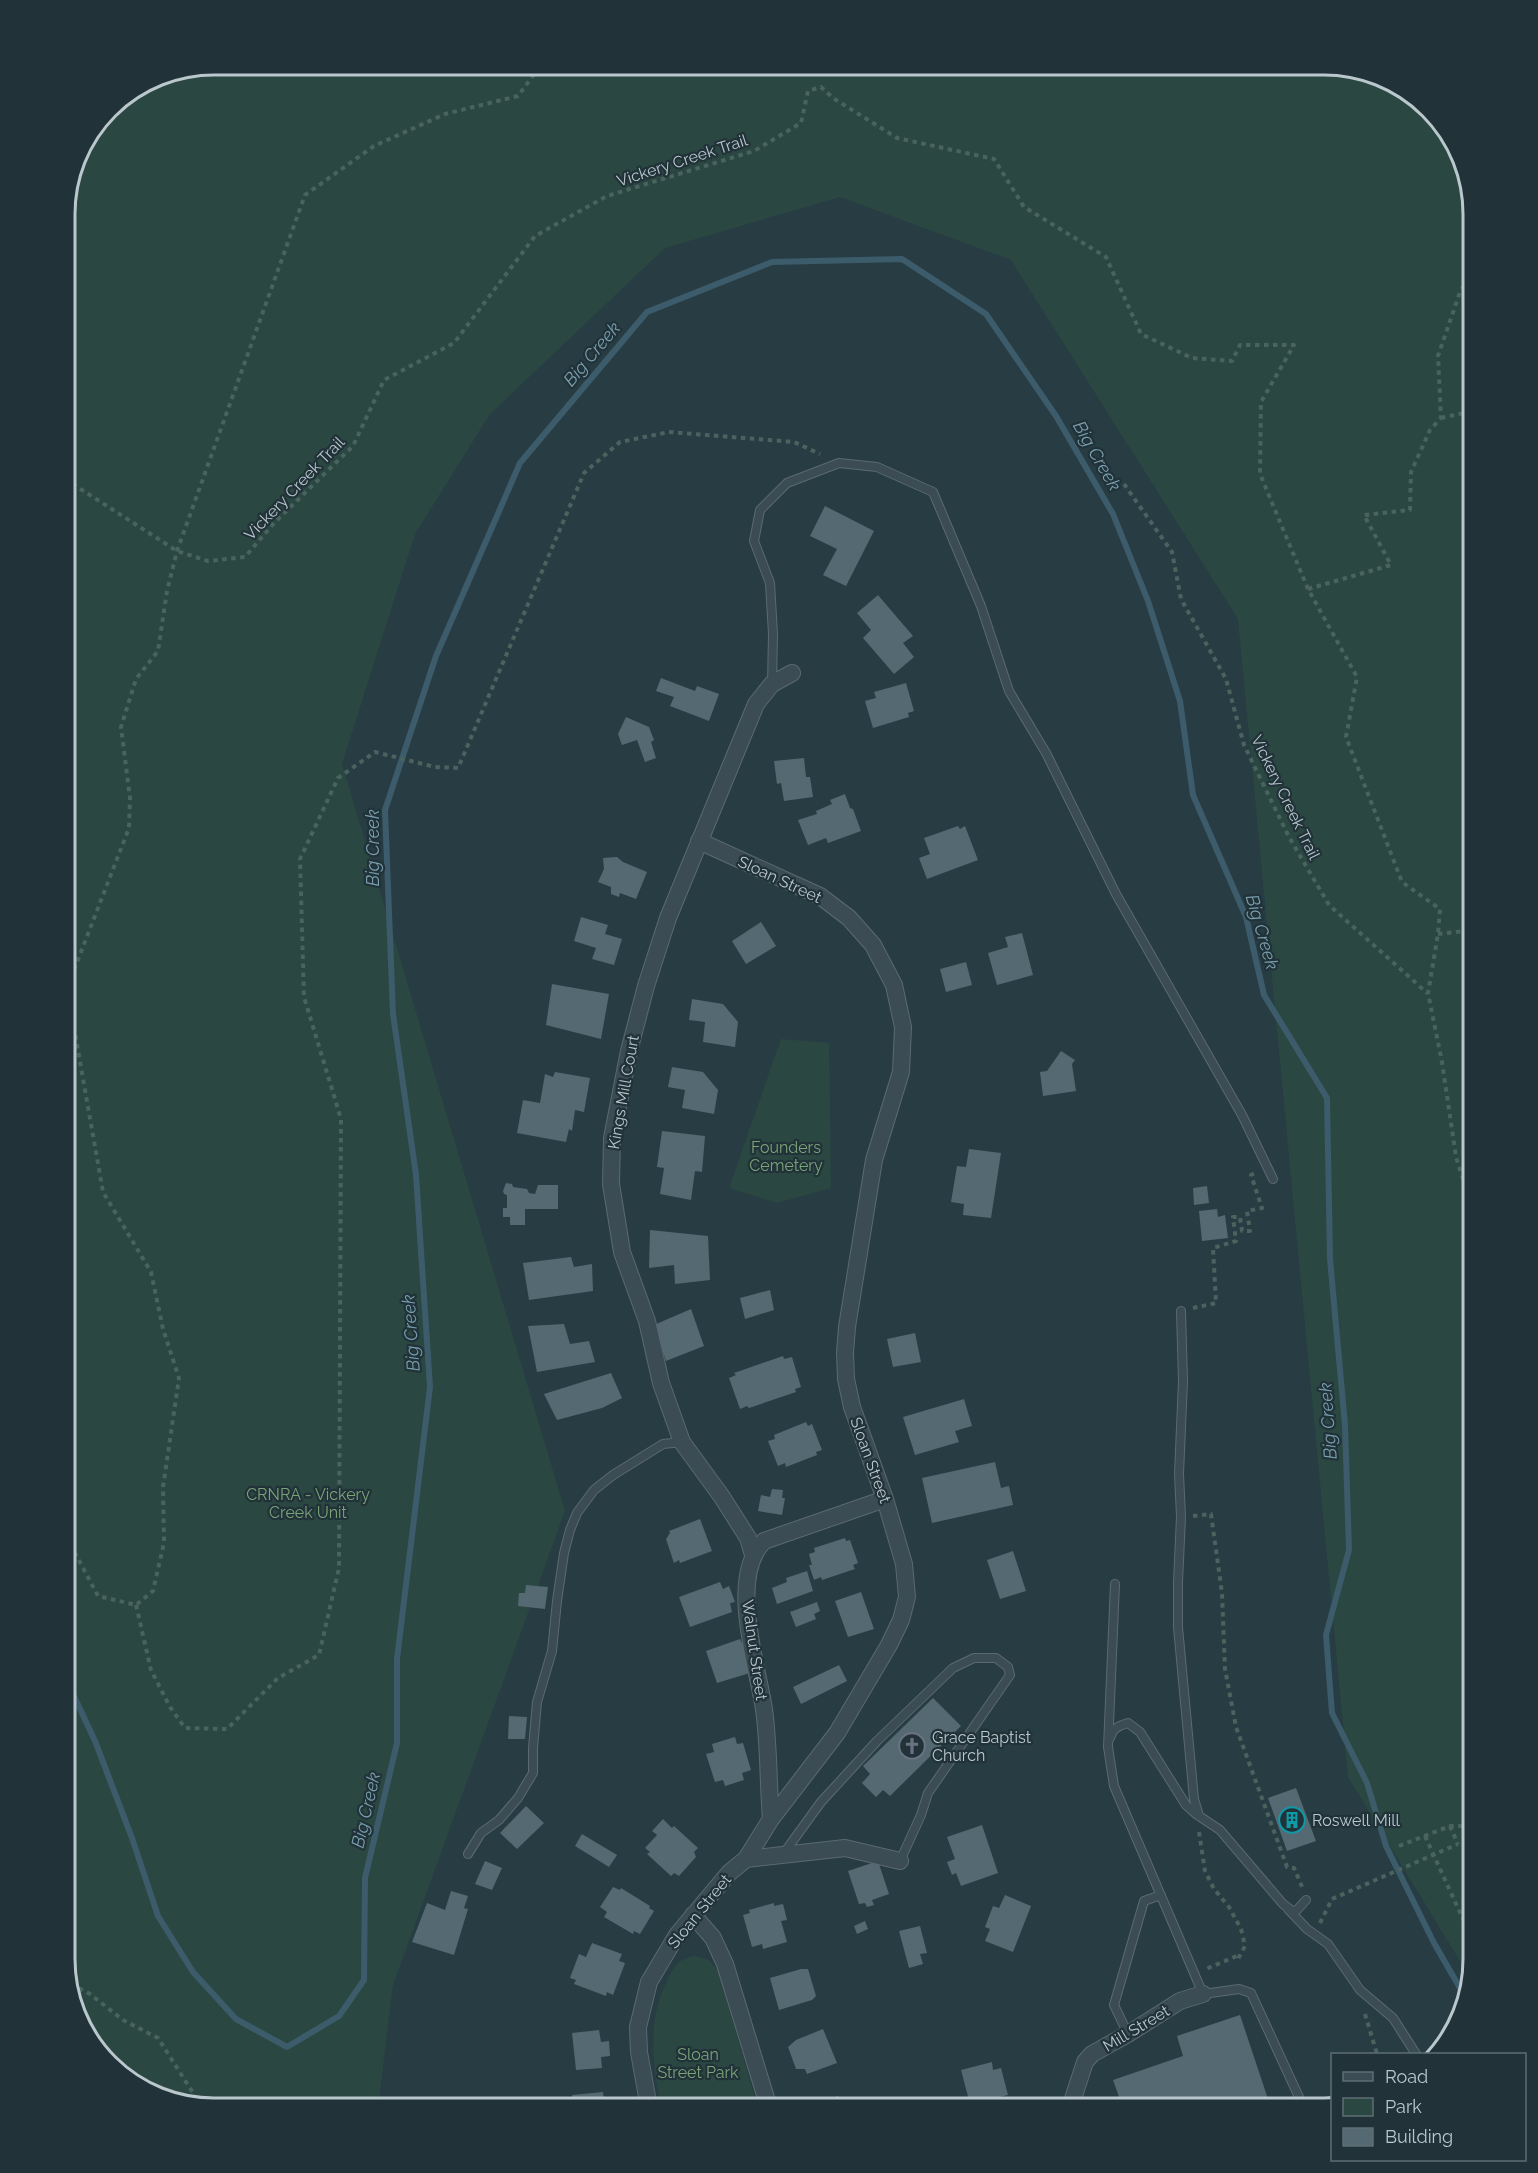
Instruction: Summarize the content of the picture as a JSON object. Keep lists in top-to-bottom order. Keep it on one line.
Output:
{"streets":{"street":["Sloan Street","Kings Mill Court","Walnut Street","Mill Street"],"path":["Vickery Creek Trail"]},"crossings":[["Sloan Street","Kings Mill Court"],["Sloan Street","Walnut Street"],["Kings Mill Court","Walnut Street"]],"water":["Big Creek"],"parks":["Founders Cemetery","CRNRA - Vickery Creek Unit","Sloan Street Park"],"places":{"church":["Grace Baptist Church"],"building":["Roswell Mill"]},"legend":["Road","Park","Building"]}
